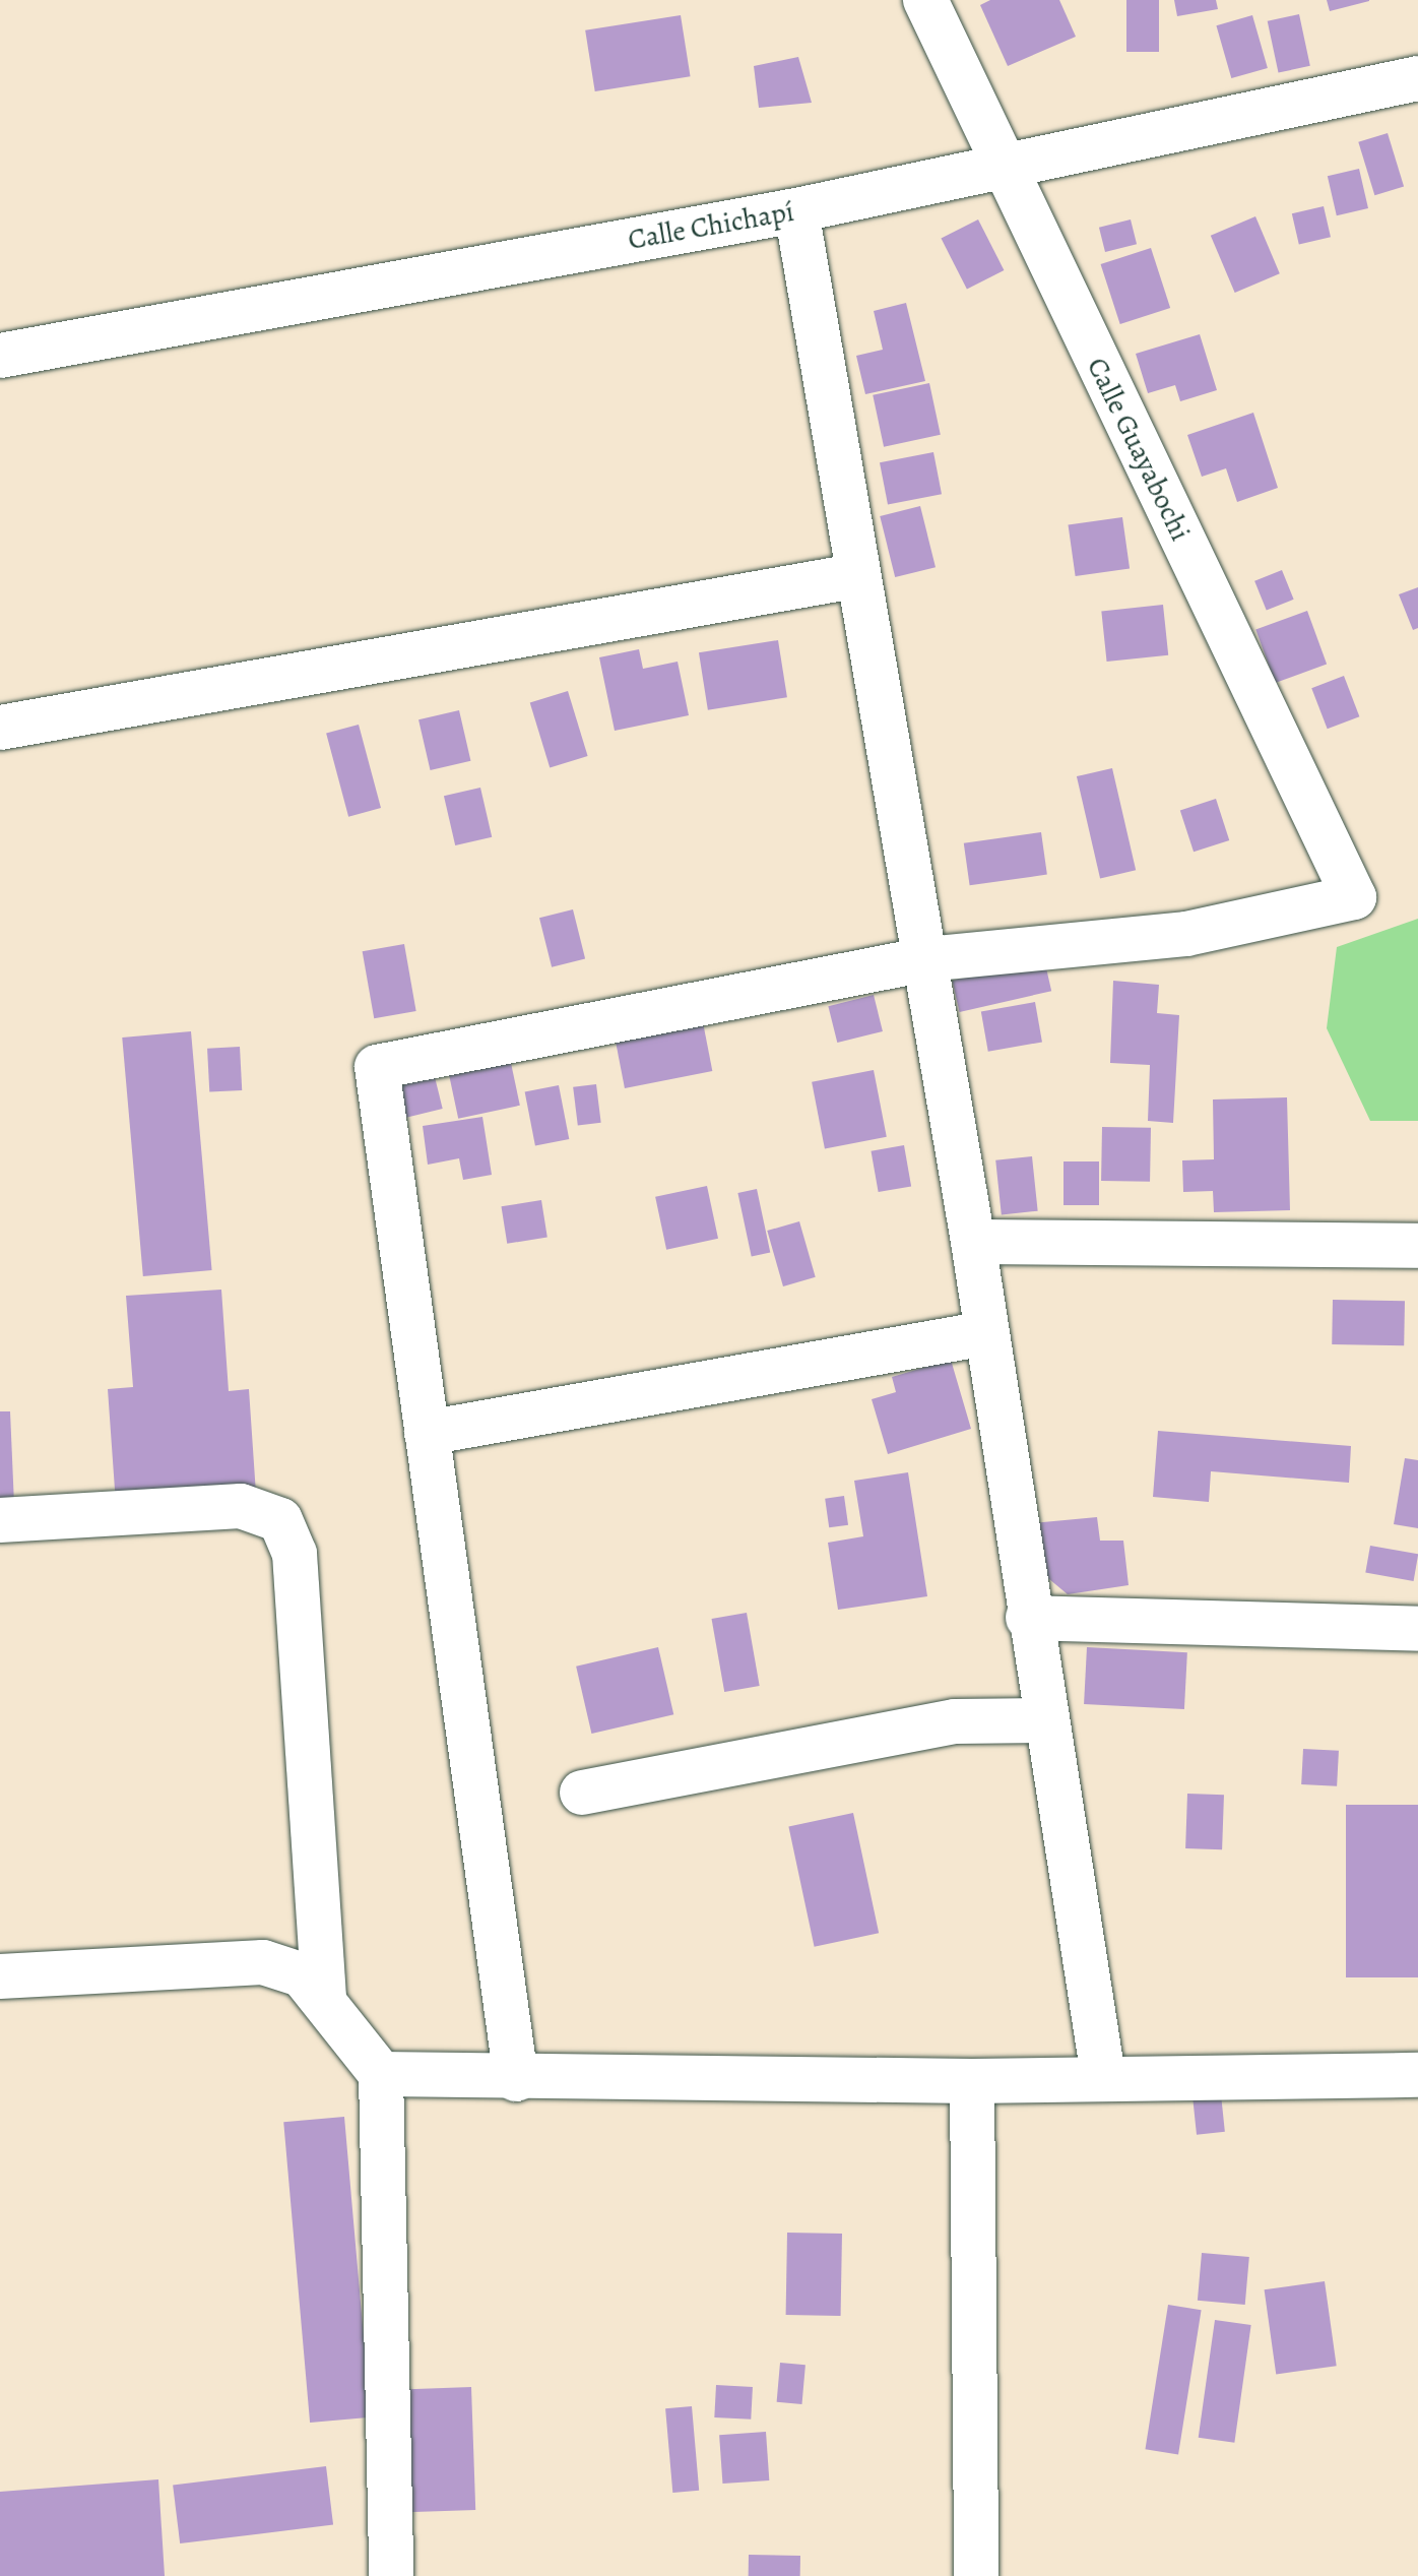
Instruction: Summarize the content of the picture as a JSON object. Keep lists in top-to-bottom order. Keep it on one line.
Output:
{"streets":{"street":["Calle Chichapí","Calle Guayabochi"]},"crossings":[["Calle Chichapí","Calle Guayabochi"]]}
